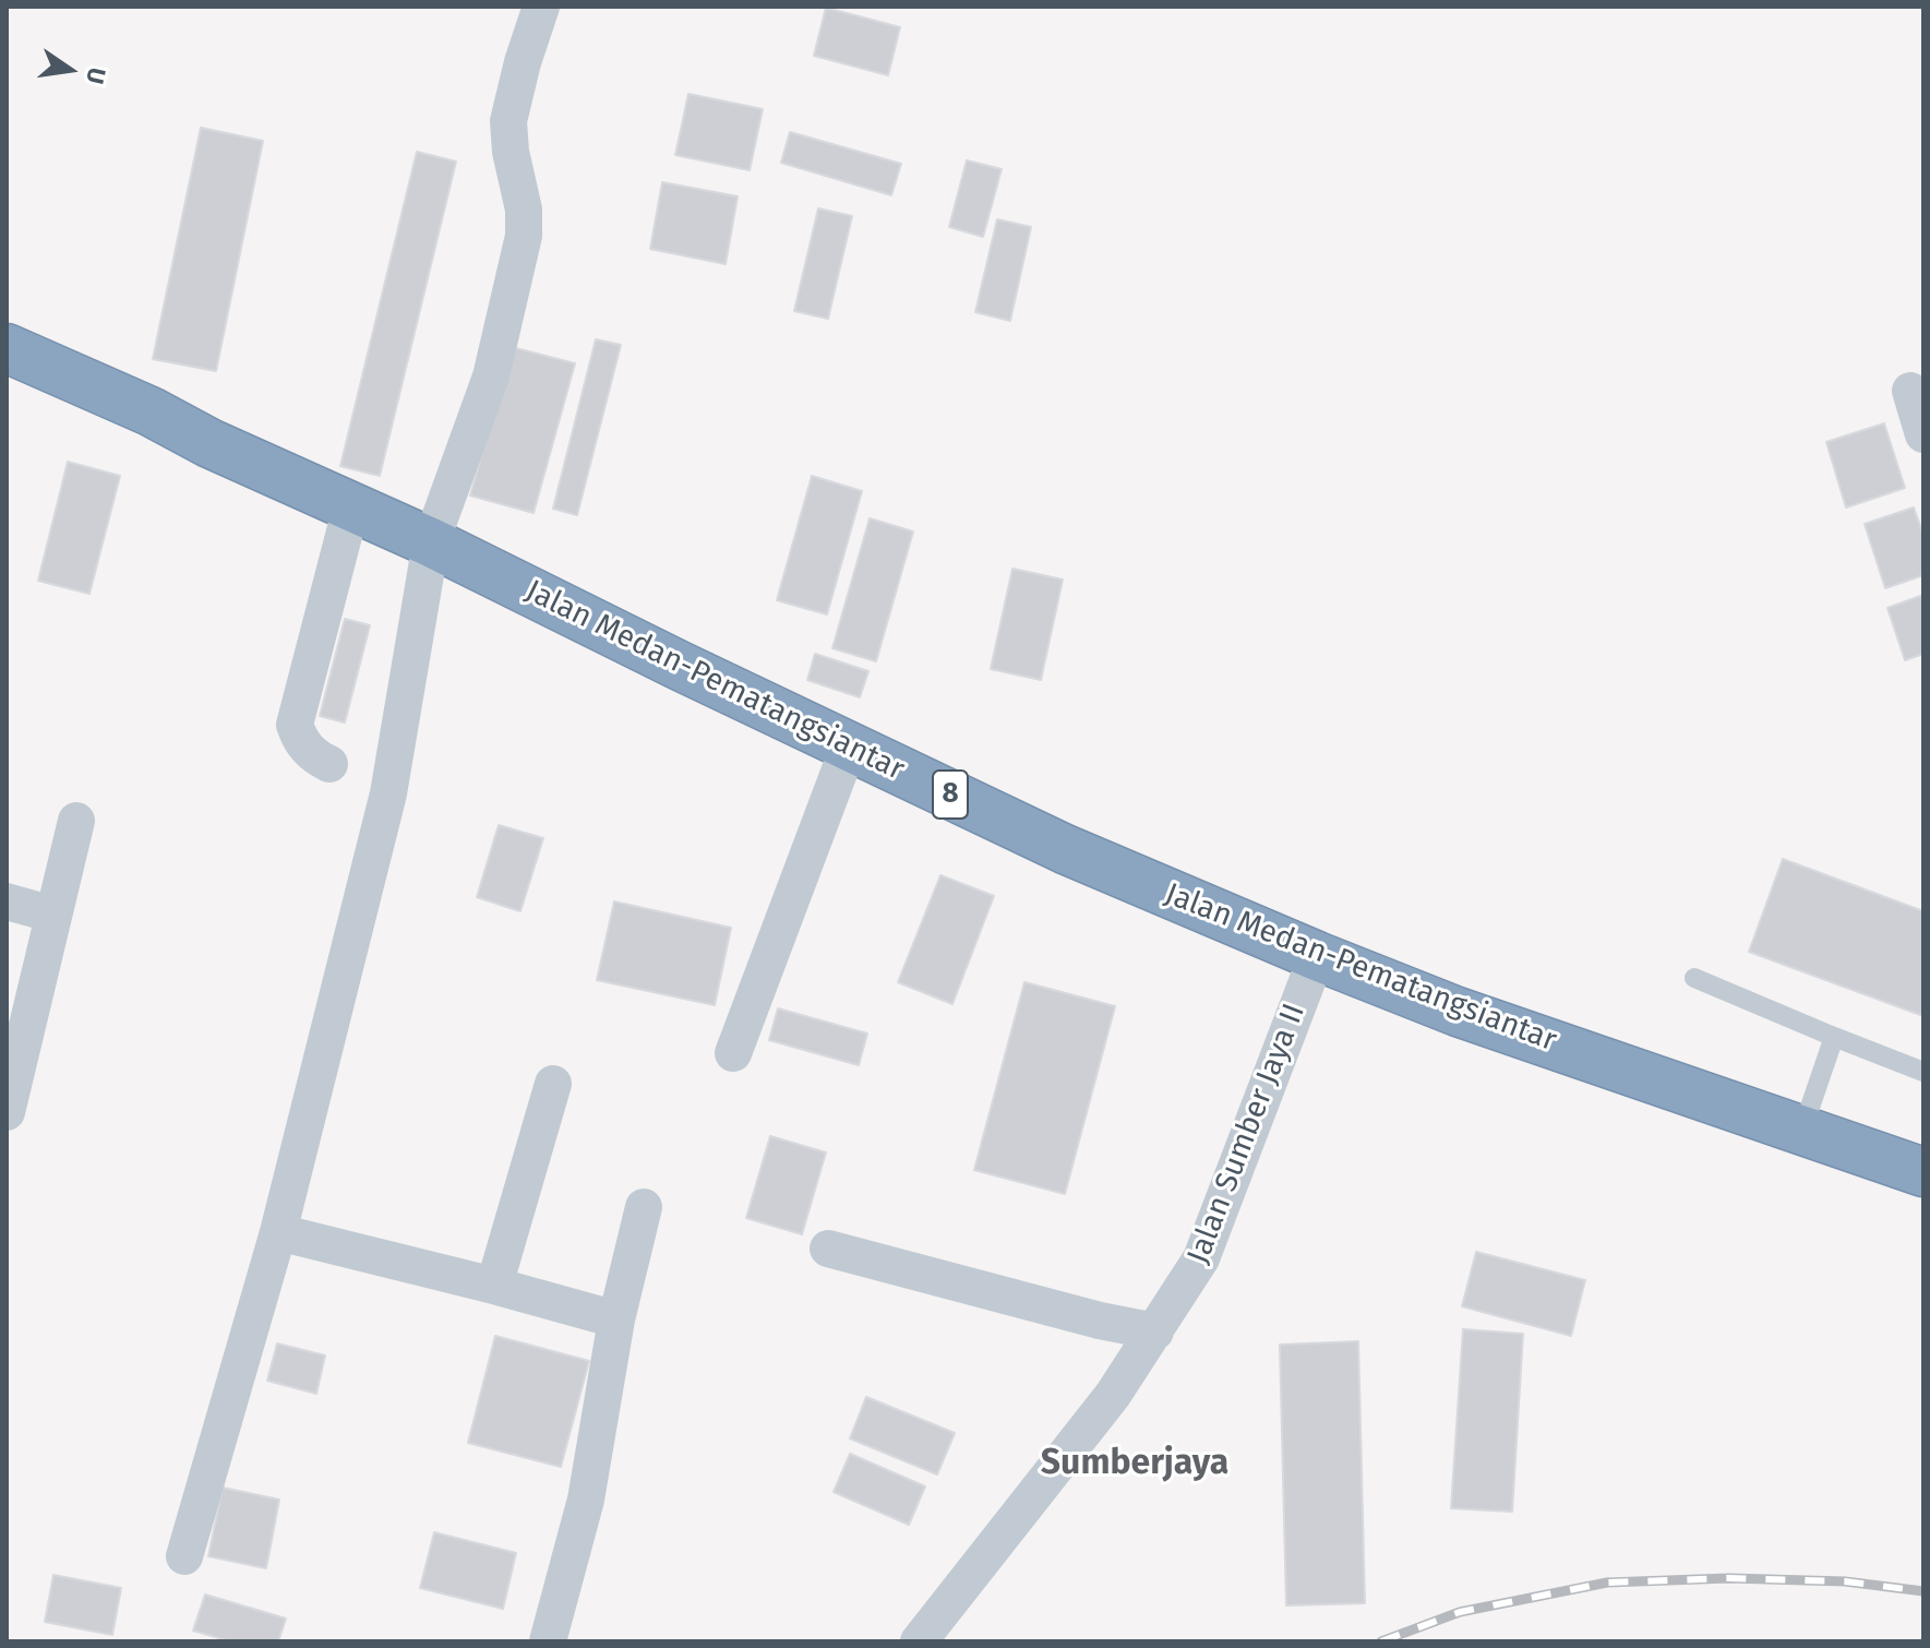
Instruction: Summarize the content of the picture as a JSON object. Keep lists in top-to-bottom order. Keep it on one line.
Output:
{"streets":{"highway":["Jalan Medan-Pematangsiantar","8"],"street":["Jalan Sumber Jaya II"]},"crossings":[["Jalan Medan-Pematangsiantar","Jalan Sumber Jaya II"]],"districts":["Sumberjaya"],"north":"right"}
